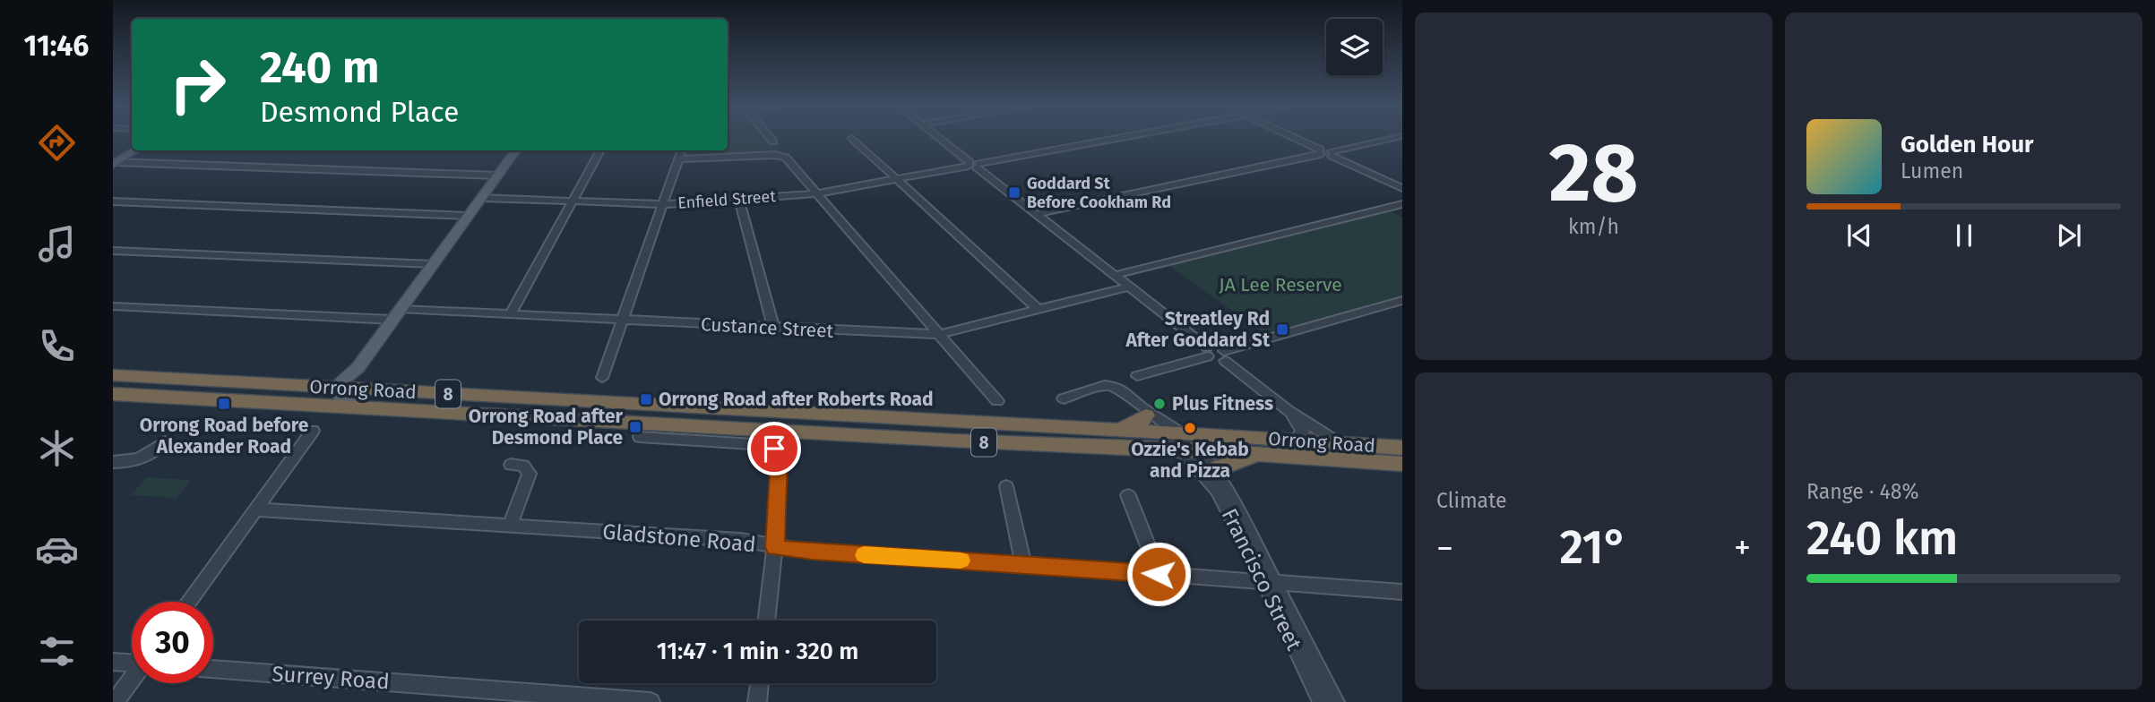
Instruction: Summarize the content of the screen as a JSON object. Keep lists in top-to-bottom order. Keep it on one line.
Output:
{"streets":{"highway":["Orrong Road","8"],"street":["Enfield Street","Custance Street","Gladstone Road","Francisco Street","Surrey Road"]},"crossings":[["Orrong Road","Francisco Street"],["Gladstone Road","Francisco Street"]],"parks":["JA Lee Reserve"],"places":{"transit":["Goddard St Before Cookham Rd","Streatley Rd After Goddard St","Orrong Road after Roberts Road","Orrong Road before Alexander Road","Orrong Road after Desmond Place"],"other":["Plus Fitness","Ozzie's Kebab and Pizza"]},"page":{"tabs":"11:46","tile":[["28","km/h"],"Climate",["Range · 48%","240 km"]],"turn":["240 m","Desmond Place"],"song":["Golden Hour","Lumen"],"heat":["−","21°","+"],"limit":"30","trip":"11:47 · 1 min · 320 m"}}
